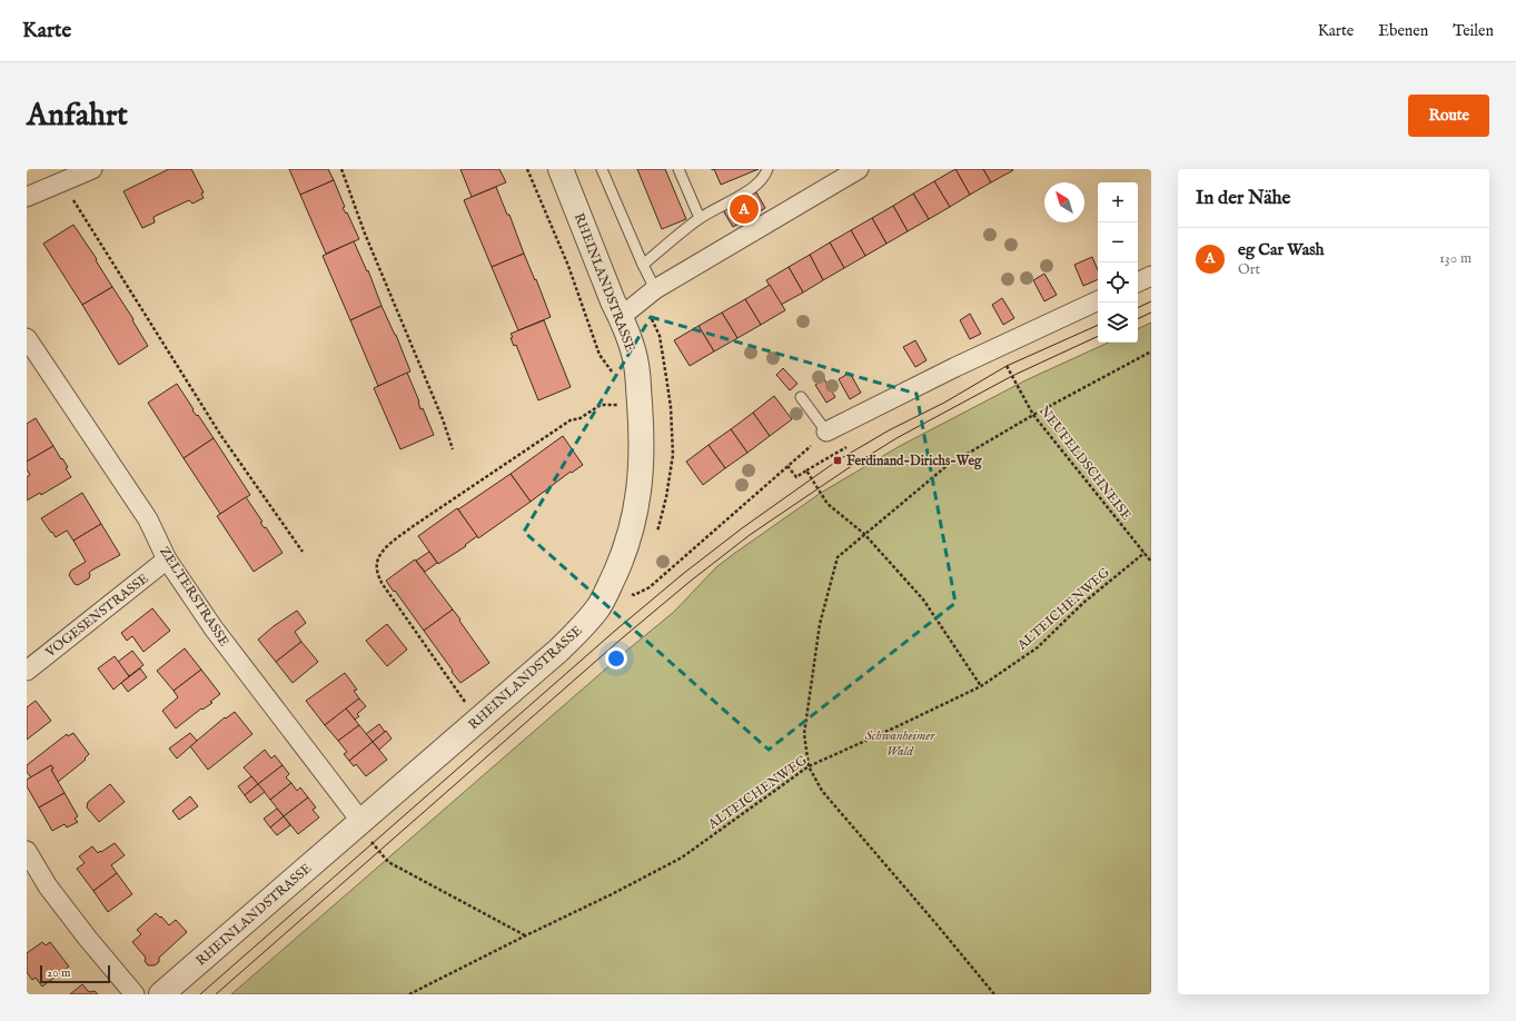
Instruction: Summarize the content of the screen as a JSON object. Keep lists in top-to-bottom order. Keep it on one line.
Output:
{"streets":{"street":["RHEINLANDSTRASSE","ZELTERSTRASSE","VOGESENSTRASSE"],"path":["NEUFELDSCHNEISE","ALTEICHENWEG"]},"crossings":[["RHEINLANDSTRASSE","ZELTERSTRASSE"],["NEUFELDSCHNEISE","ALTEICHENWEG"],["ZELTERSTRASSE","VOGESENSTRASSE"]],"parks":["Schwanheimer Wald"],"places":{"transit":["Ferdinand-Dirichs-Weg"]},"scale_bar":"20 m","north":"top left","page":{"header":"Karte","nav":["Karte","Ebenen","Teilen"],"buttons":"Route","title":"Anfahrt","heading":"In der Nähe","map_buttons":["+","−"],"pins":"A","list":[{"mark":"A","name":"eg Car Wash","note":"Ort","value":"130 m"}],"scale":"20 m"}}
